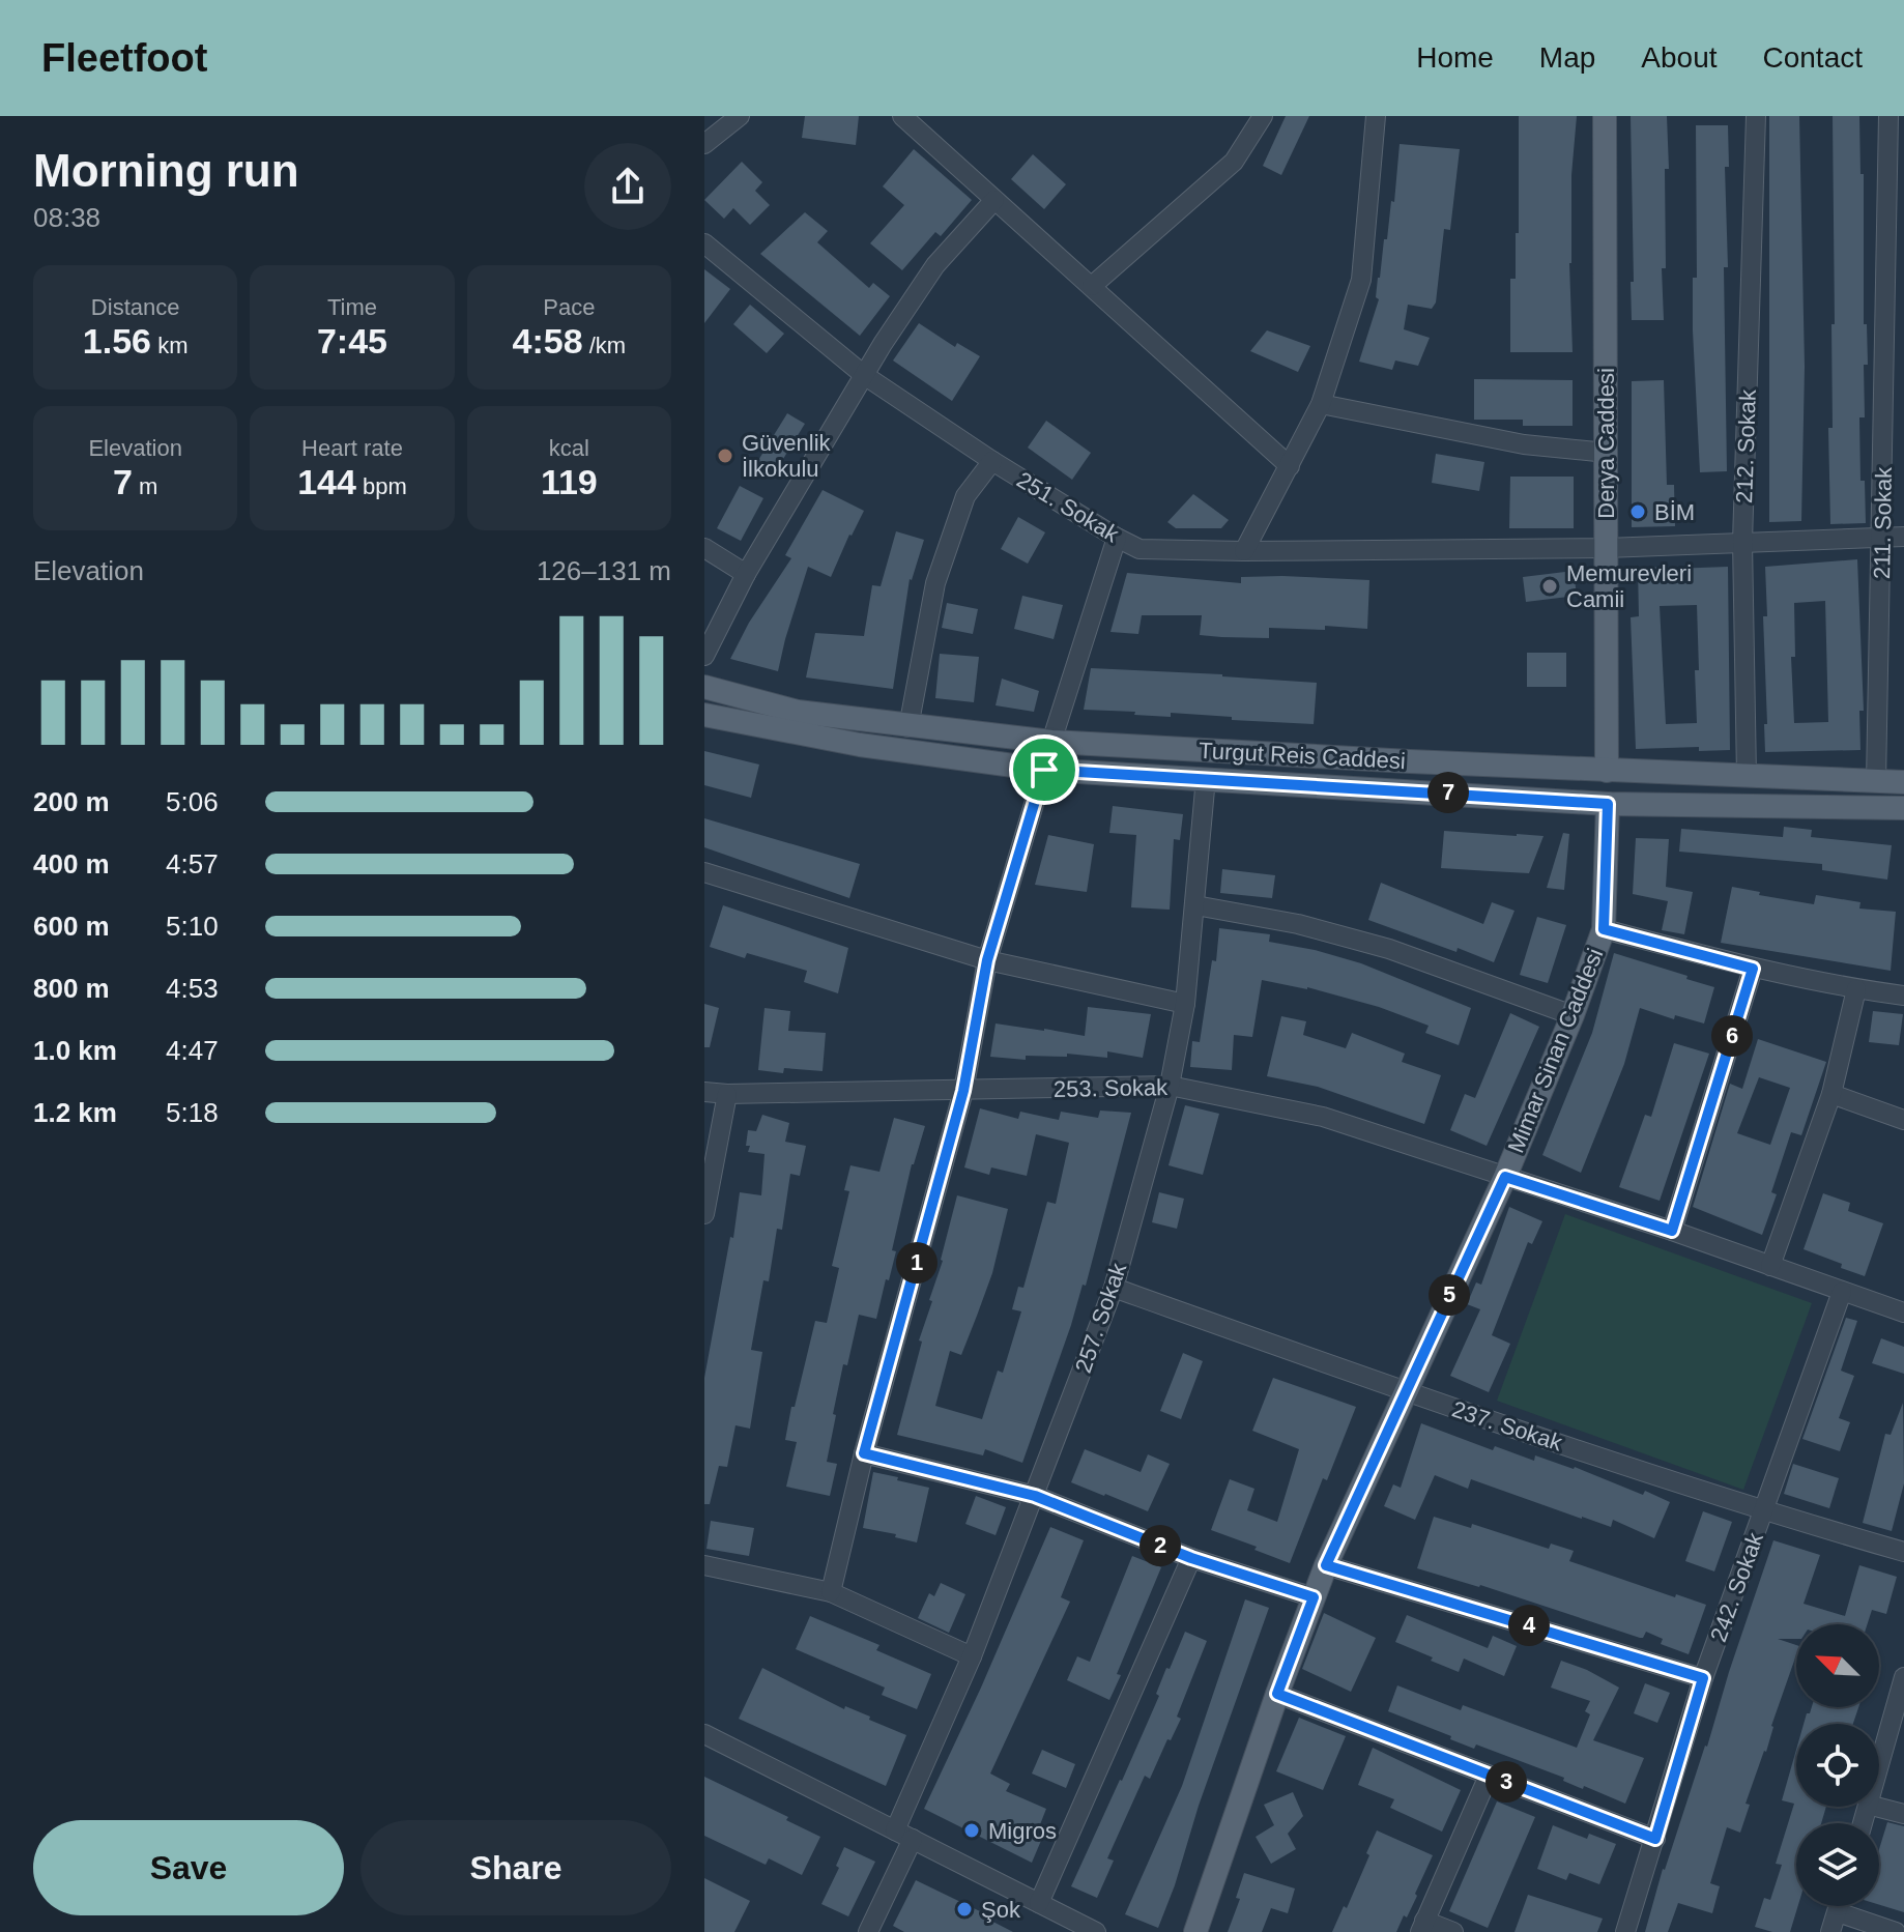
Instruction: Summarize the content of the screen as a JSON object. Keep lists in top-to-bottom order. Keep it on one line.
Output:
{"streets":{"main road":["Derya Caddesi","Turgut Reis Caddesi","Mimar Sinan Caddesi"],"street":["212. Sokak","251. Sokak","211. Sokak","253. Sokak","257. Sokak","237. Sokak","242. Sokak"]},"crossings":[["Derya Caddesi","251. Sokak"],["Derya Caddesi","Turgut Reis Caddesi"],["212. Sokak","251. Sokak"],["212. Sokak","Turgut Reis Caddesi"],["251. Sokak","211. Sokak"],["211. Sokak","Turgut Reis Caddesi"],["Turgut Reis Caddesi","Mimar Sinan Caddesi"],["Turgut Reis Caddesi","257. Sokak"],["Mimar Sinan Caddesi","253. Sokak"],["Mimar Sinan Caddesi","237. Sokak"],["253. Sokak","257. Sokak"],["253. Sokak","242. Sokak"],["257. Sokak","237. Sokak"],["237. Sokak","242. Sokak"]],"places":["Güvenlik İlkokulu","BİM","Memurevleri Camii","Migros","Şok"],"north":"top left","page":{"header":"Fleetfoot","nav":["Home","Map","About","Contact"],"heading":["Morning run","08:38"],"stats":[["Distance","1.56 km"],["Time","7:45"],["Pace","4:58 /km"],["Elevation","7 m"],["Heart rate","144 bpm"],["kcal","119"]],"chart":["Elevation","126–131 m"],"list":[{"name":"200 m","note":"5:06"},{"name":"400 m","note":"4:57"},{"name":"600 m","note":"5:10"},{"name":"800 m","note":"4:53"},{"name":"1.0 km","note":"4:47"},{"name":"1.2 km","note":"5:18"}],"pins":["7","6","1","5","2","4","3"],"buttons":["Save","Share"]}}
